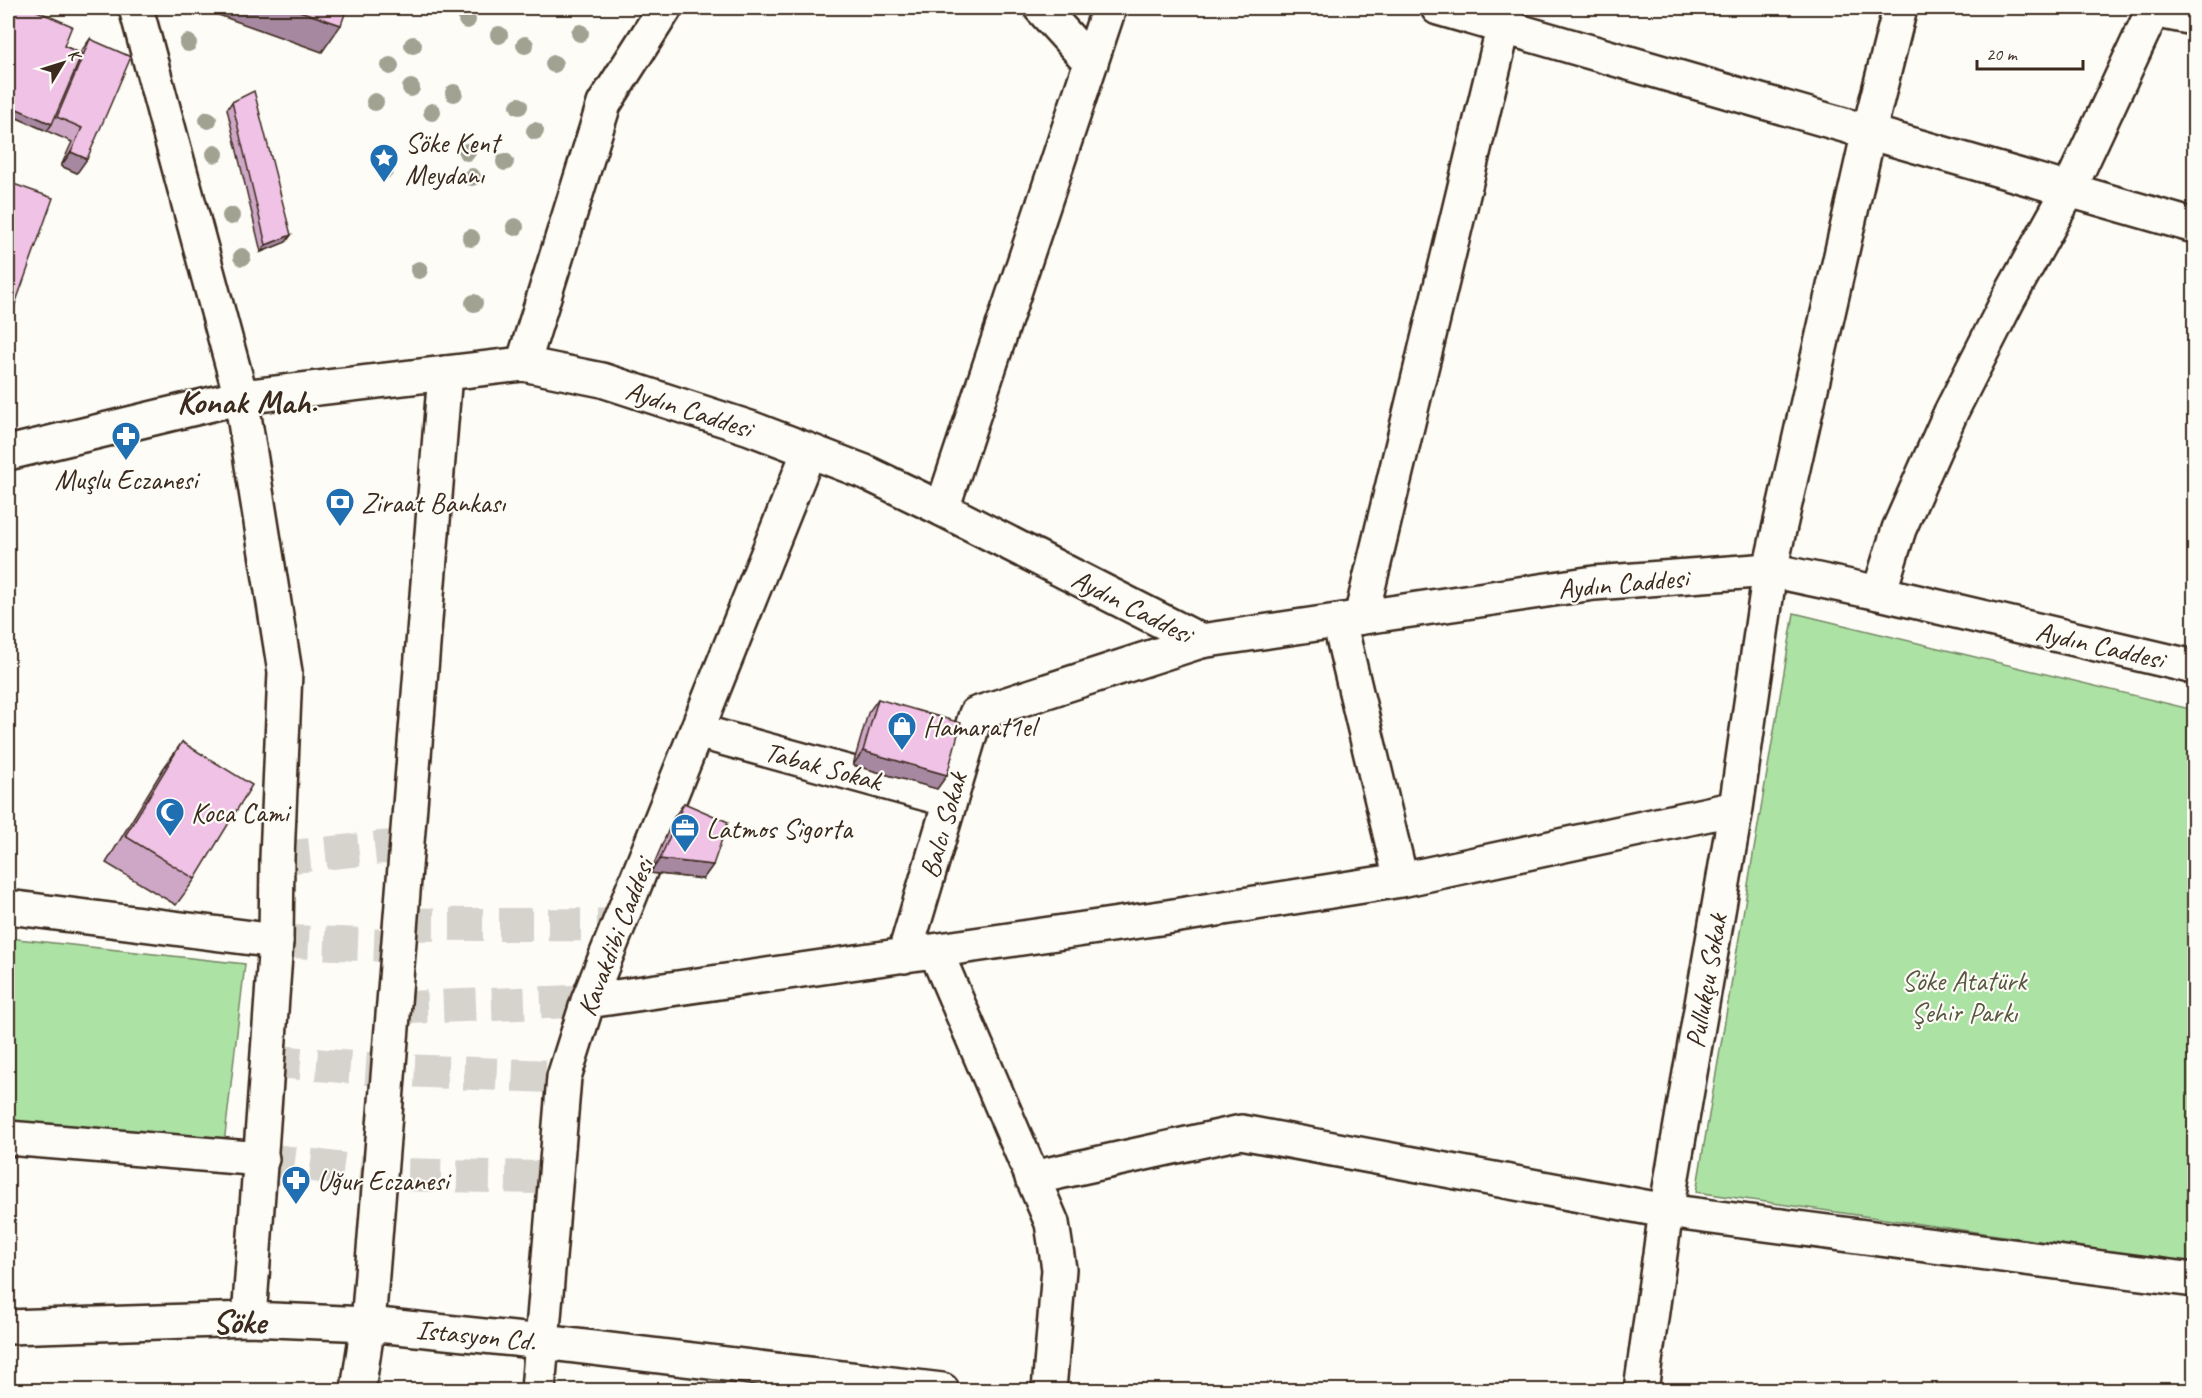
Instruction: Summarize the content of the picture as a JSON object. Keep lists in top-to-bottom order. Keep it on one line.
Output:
{"streets":{"street":["Aydın Caddesi","Tabak Sokak","Balcı Sokak","Kavakdibi Caddesi","Pullukçu Sokak","Istasyon Cd."]},"crossings":[["Aydın Caddesi","Balcı Sokak"],["Aydın Caddesi","Kavakdibi Caddesi"],["Aydın Caddesi","Pullukçu Sokak"],["Tabak Sokak","Balcı Sokak"],["Tabak Sokak","Kavakdibi Caddesi"],["Kavakdibi Caddesi","Istasyon Cd."]],"districts":["Konak Mah.","Söke"],"parks":["Söke Atatürk Şehir Parkı"],"places":{"place":["Söke Kent Meydanı"],"pharmacy":["Muşlu Eczanesi","Uğur Eczanesi"],"bank":["Ziraat Bankası"],"shop":["Hamarat1el"],"mosque":["Koca Cami"],"office":["Latmos Sigorta"]},"scale_bar":"20 m","north":"top right"}
